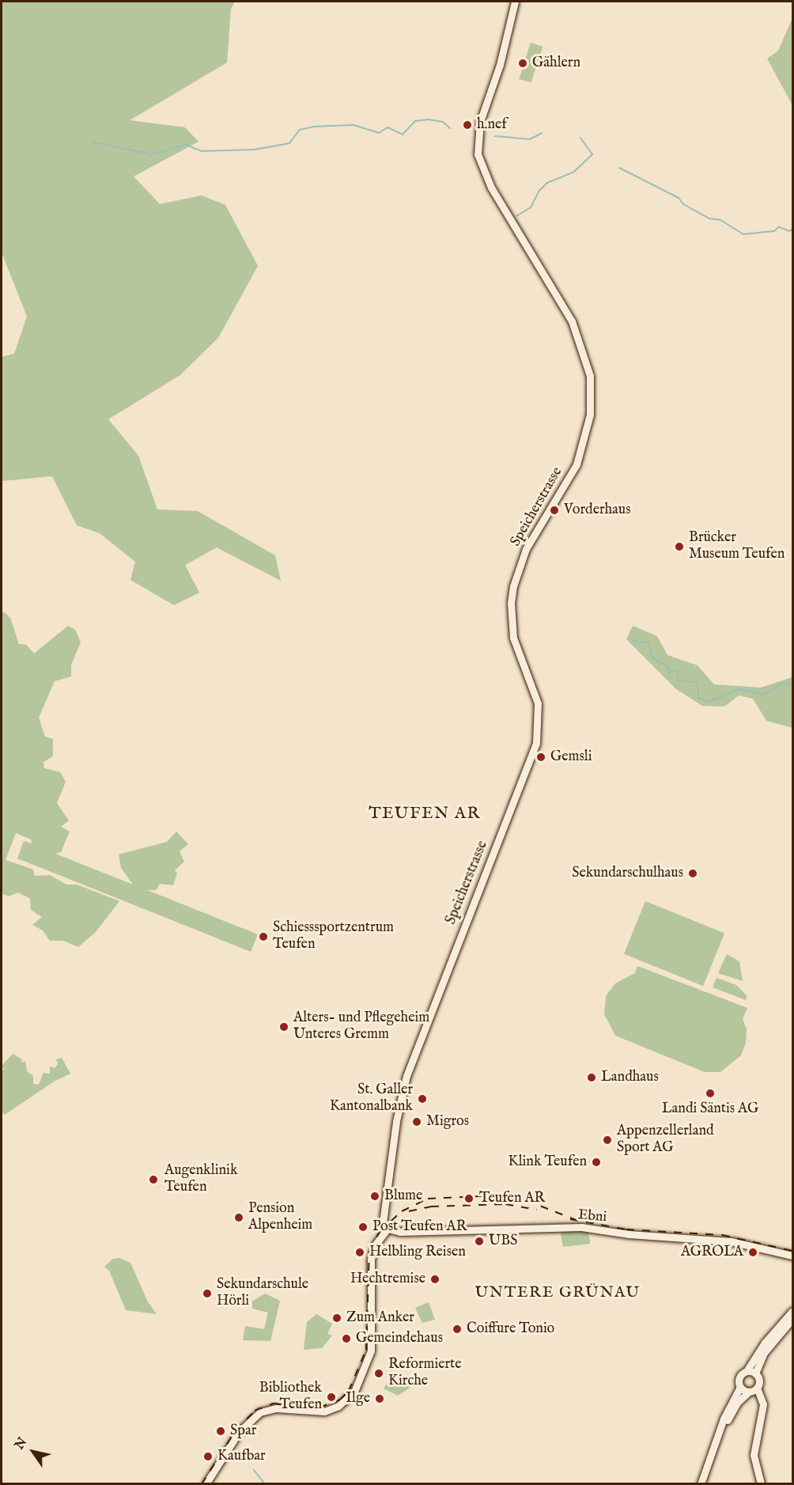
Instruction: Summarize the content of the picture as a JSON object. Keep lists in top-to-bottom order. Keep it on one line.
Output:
{"streets":{"main road":["Speicherstrasse","Ebni"]},"crossings":[["Speicherstrasse","Ebni"]],"districts":["TEUFEN AR","UNTERE GRÜNAU"],"places":["Gählern","h.nef","Vorderhaus","Brücker Museum Teufen","Gemsli","Sekundarschulhaus","Schiesssportzentrum Teufen","Alters- und Pflegeheim Unteres Gremm","Landhaus","Landi Säntis AG","St. Galler Kantonalbank","Migros","Appenzellerland Sport AG","Klink Teufen","Augenklinik Teufen","Blume","Teufen AR","Pension Alpenheim","Post Teufen AR","UBS","Helbling Reisen","AGROLA","Hechtremise","Sekundarschule Hörli","Zum Anker","Coiffure Tonio","Gemeindehaus","Reformierte Kirche","Bibliothek Teufen","Ilge","Spar","Kaufbar"],"north":"top left"}
